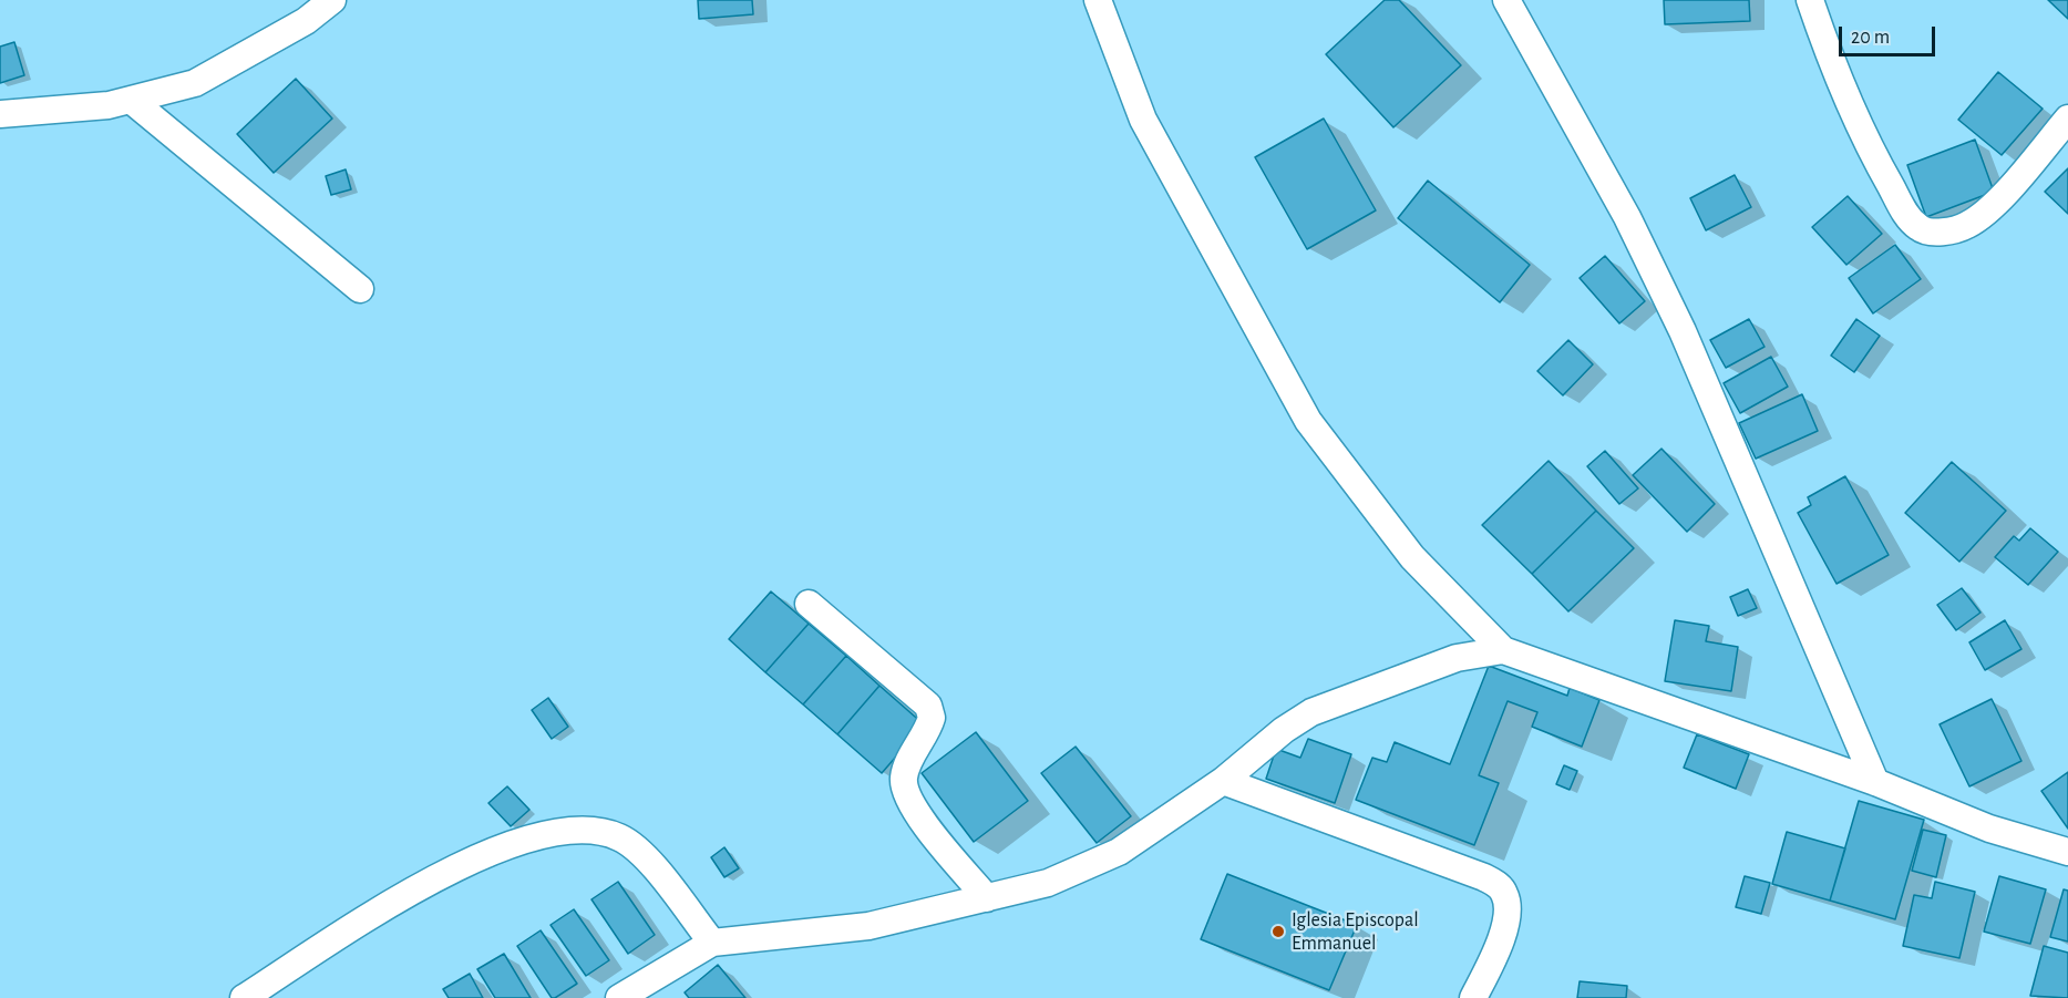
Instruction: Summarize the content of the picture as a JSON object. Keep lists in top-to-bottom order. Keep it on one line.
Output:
{"places":["Iglesia Episcopal Emmanuel"],"scale_bar":"20 m"}
